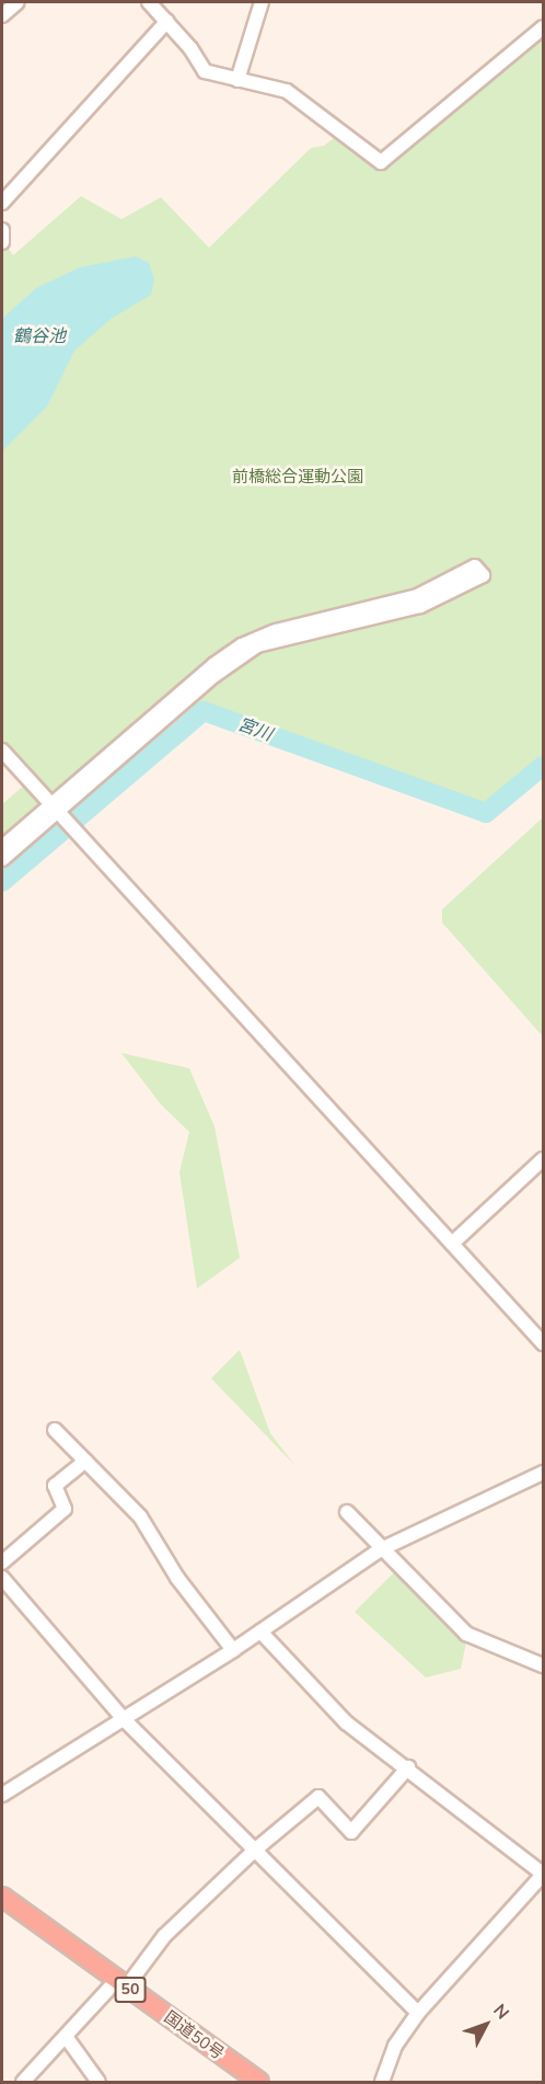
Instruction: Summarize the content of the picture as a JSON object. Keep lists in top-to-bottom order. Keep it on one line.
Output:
{"streets":{"highway":["50","国道50号"]},"water":["鶴谷池","宮川"],"parks":["前橋総合運動公園"],"north":"top right"}
